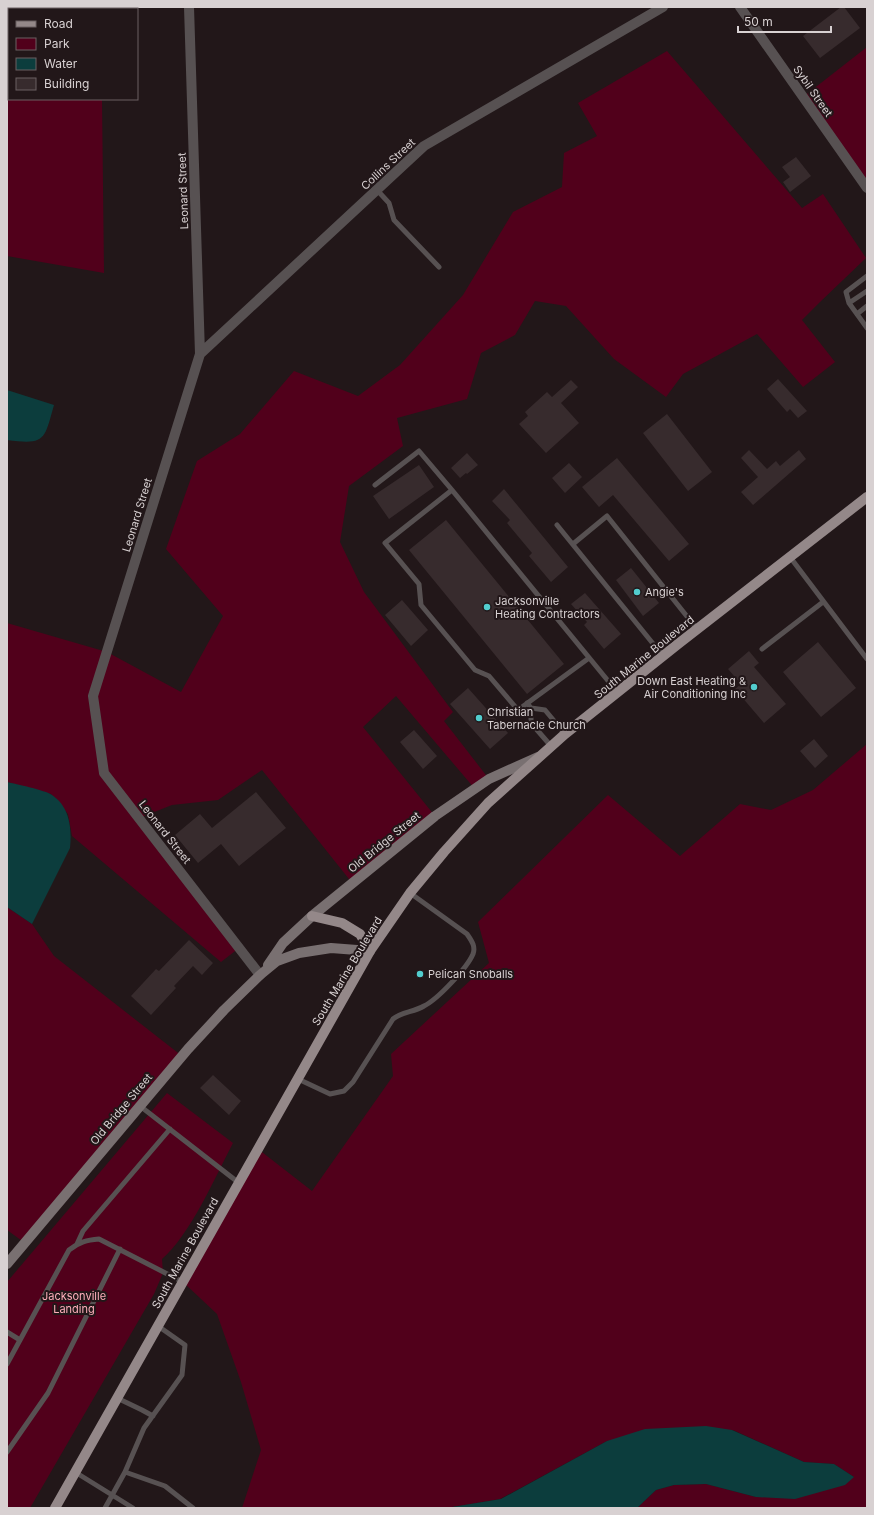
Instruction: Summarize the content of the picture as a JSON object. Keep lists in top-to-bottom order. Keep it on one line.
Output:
{"streets":{"main road":["South Marine Boulevard","Old Bridge Street"],"street":["Sybil Street","Collins Street","Leonard Street"]},"crossings":[["Collins Street","Leonard Street"],["Leonard Street","Old Bridge Street"],["South Marine Boulevard","Old Bridge Street"]],"parks":["Jacksonville Landing"],"places":["Angie's","Jacksonville Heating Contractors","Down East Heating & Air Conditioning Inc","Christian Tabernacle Church","Pelican Snoballs"],"legend":["Road","Park","Water","Building"],"scale_bar":"50 m"}
